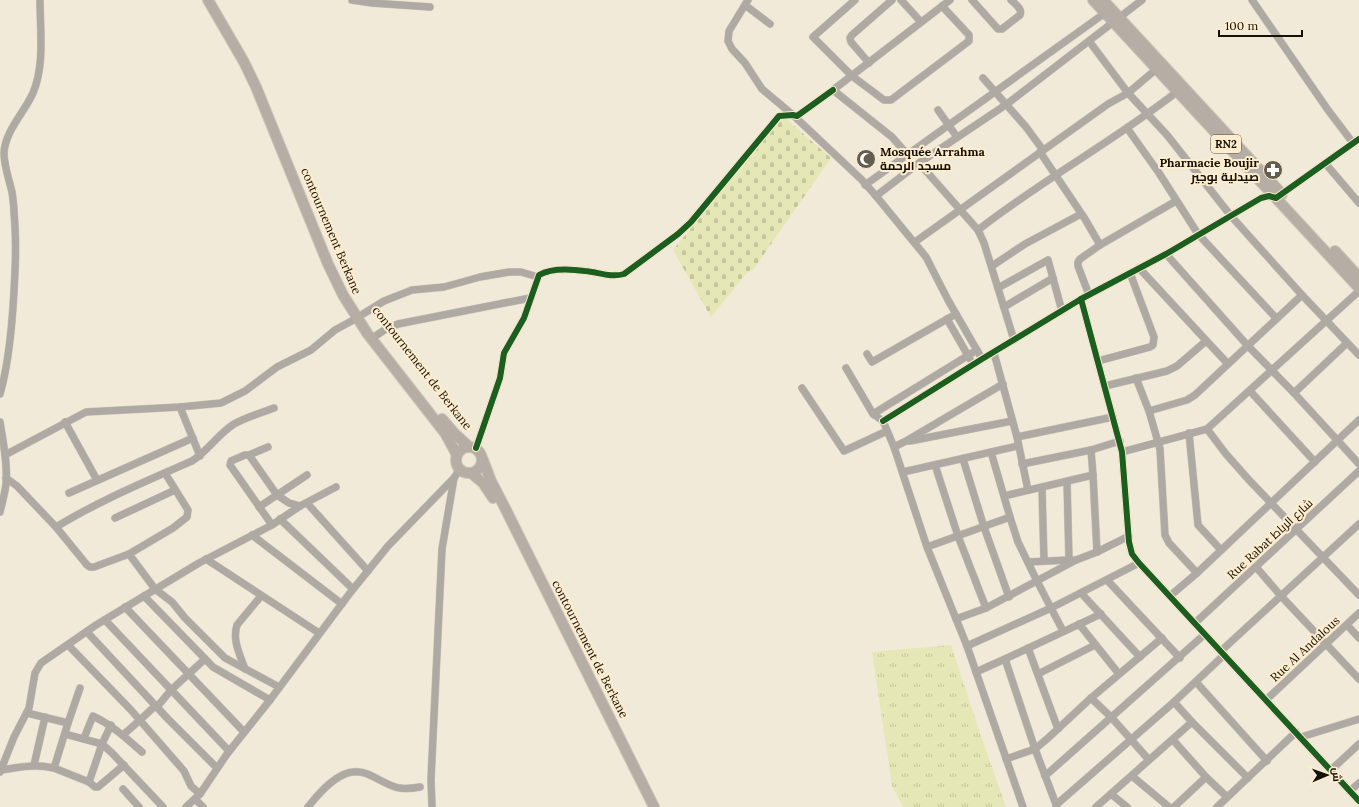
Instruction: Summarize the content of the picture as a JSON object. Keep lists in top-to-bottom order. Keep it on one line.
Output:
{"streets":{"highway":["RN2","contournement Berkane","contournement de Berkane"],"street":["Rue Rabat شارع الرباط","Rue Al Andalous"]},"crossings":[["contournement Berkane","contournement de Berkane"]],"places":{"mosque":["Mosquée Arrahma مسجد الرحمة"],"pharmacy":["Pharmacie Boujir صيدلية بوجير"]},"scale_bar":"100 m","north":"right"}
